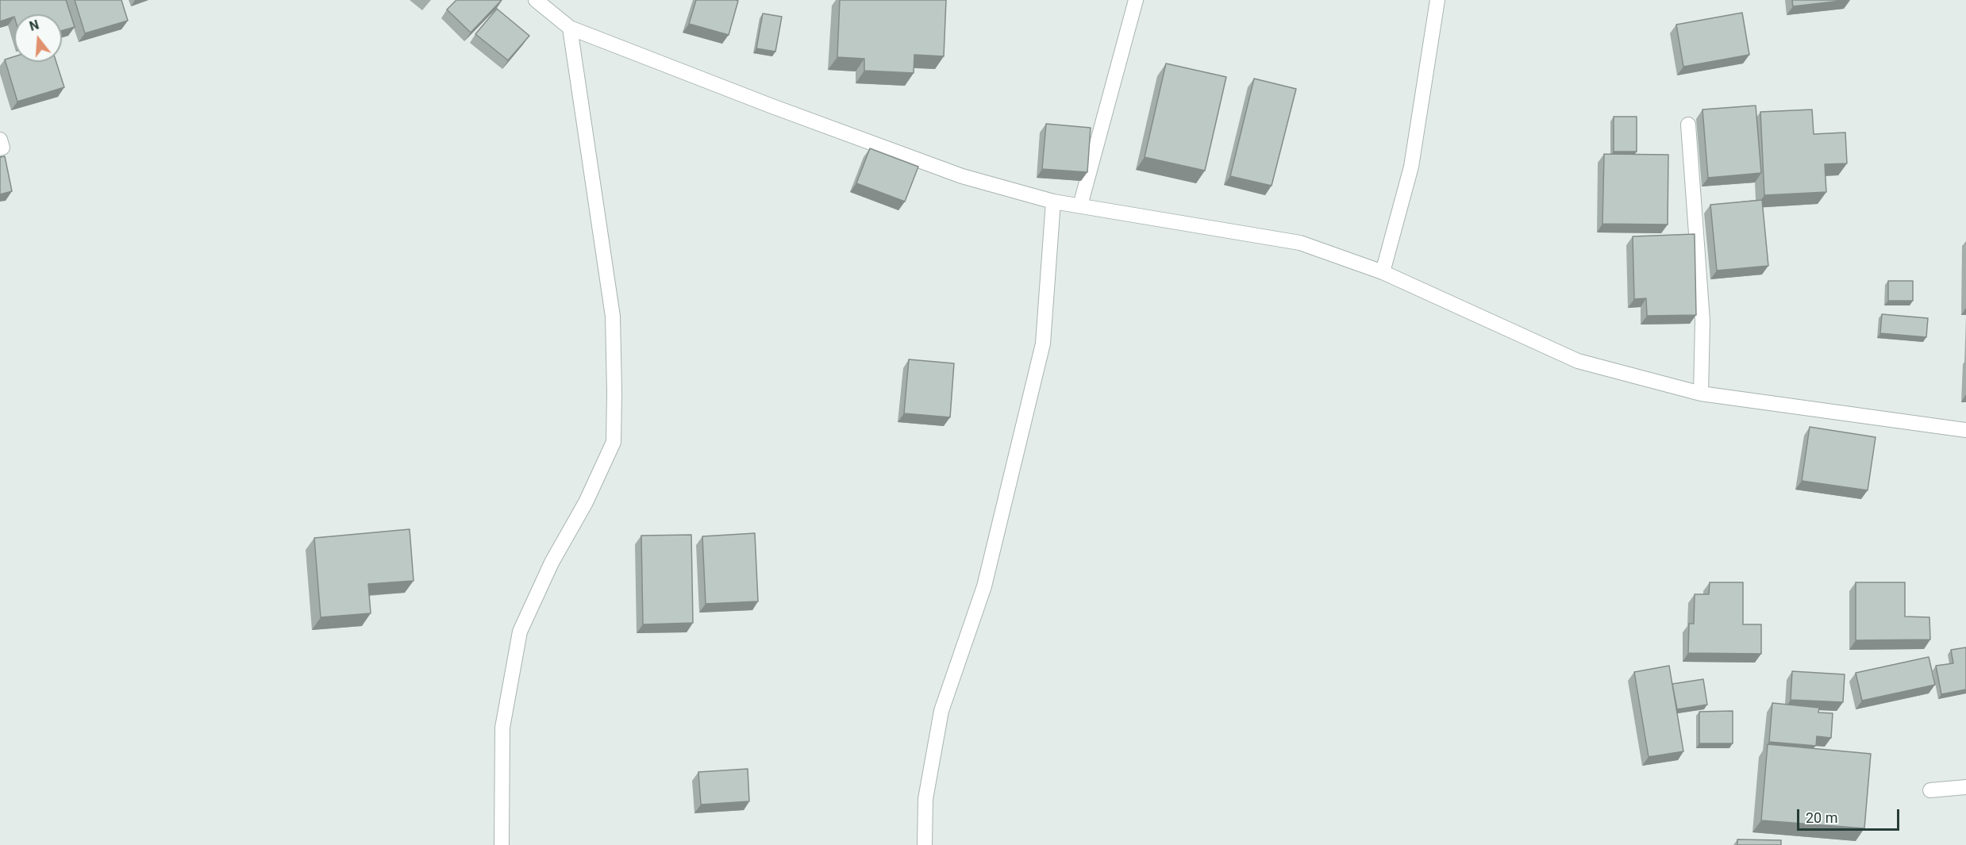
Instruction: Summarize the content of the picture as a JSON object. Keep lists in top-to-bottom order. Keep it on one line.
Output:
{"scale_bar":"20 m","north":"top"}
